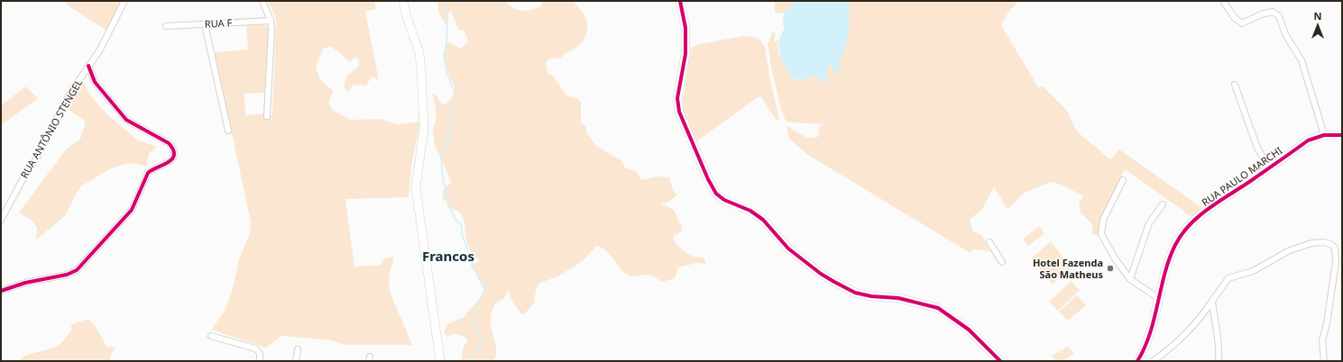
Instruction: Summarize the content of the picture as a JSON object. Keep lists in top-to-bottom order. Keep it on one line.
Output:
{"streets":{"street":["RUA F","RUA ANTÔNIO STENGEL","RUA PAULO MARCHI"]},"districts":["Francos"],"places":["Hotel Fazenda São Matheus"],"north":"top"}
